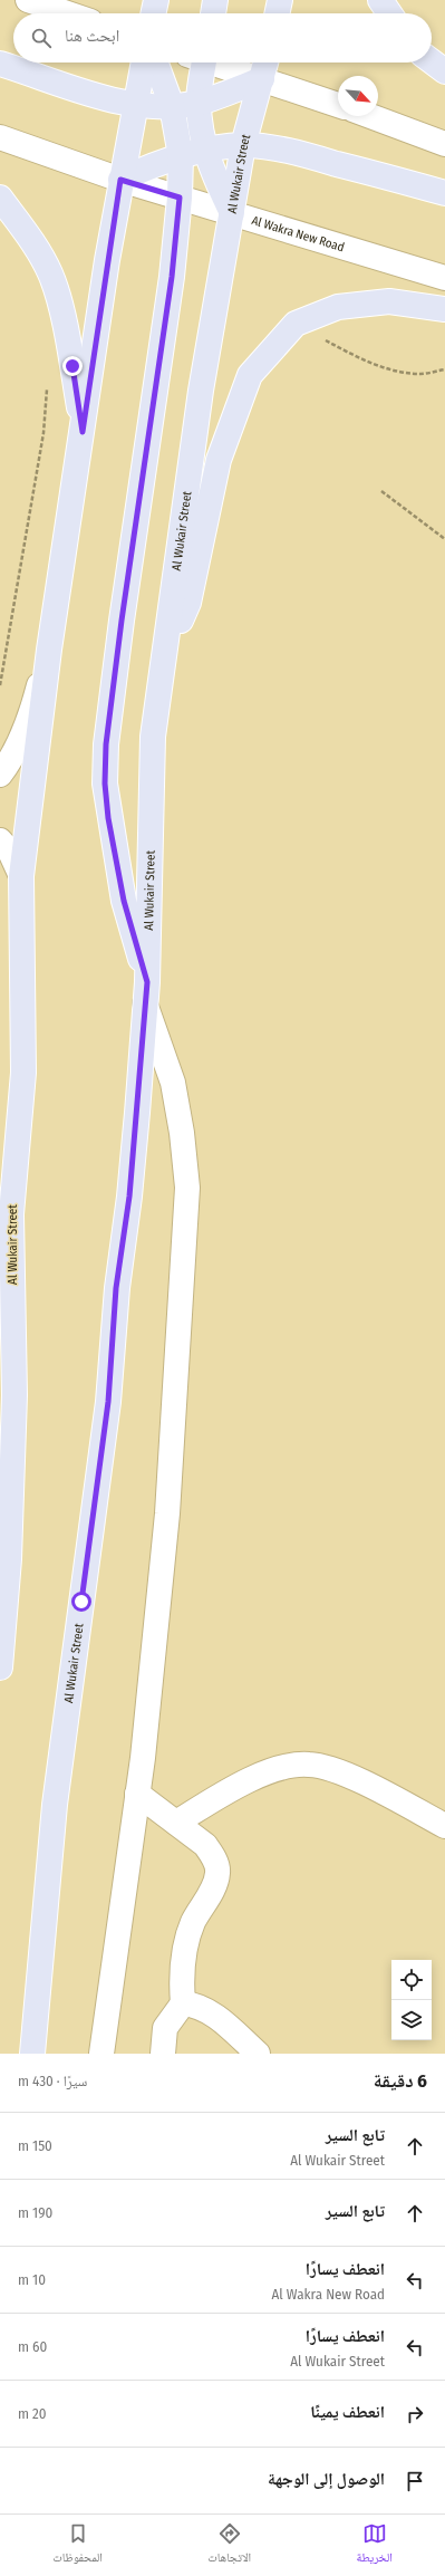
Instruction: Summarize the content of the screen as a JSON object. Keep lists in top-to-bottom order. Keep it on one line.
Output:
{"streets":{"main road":["Al Wukair Street"],"street":["Al Wakra New Road"]},"crossings":[["Al Wukair Street","Al Wakra New Road"]],"north":"bottom right","page":{"search":"ابحث هنا","heading":["6 دقيقة","سيرًا · 430 m"],"list":[["تابع السير","Al Wukair Street","150 m"],["تابع السير","190 m"],["انعطف يسارًا","Al Wakra New Road","10 m"],["انعطف يسارًا","Al Wukair Street","60 m"],["انعطف يمينًا","20 m"],"الوصول إلى الوجهة"],"nav":["الخريطة","الاتجاهات","المحفوظات"]}}
